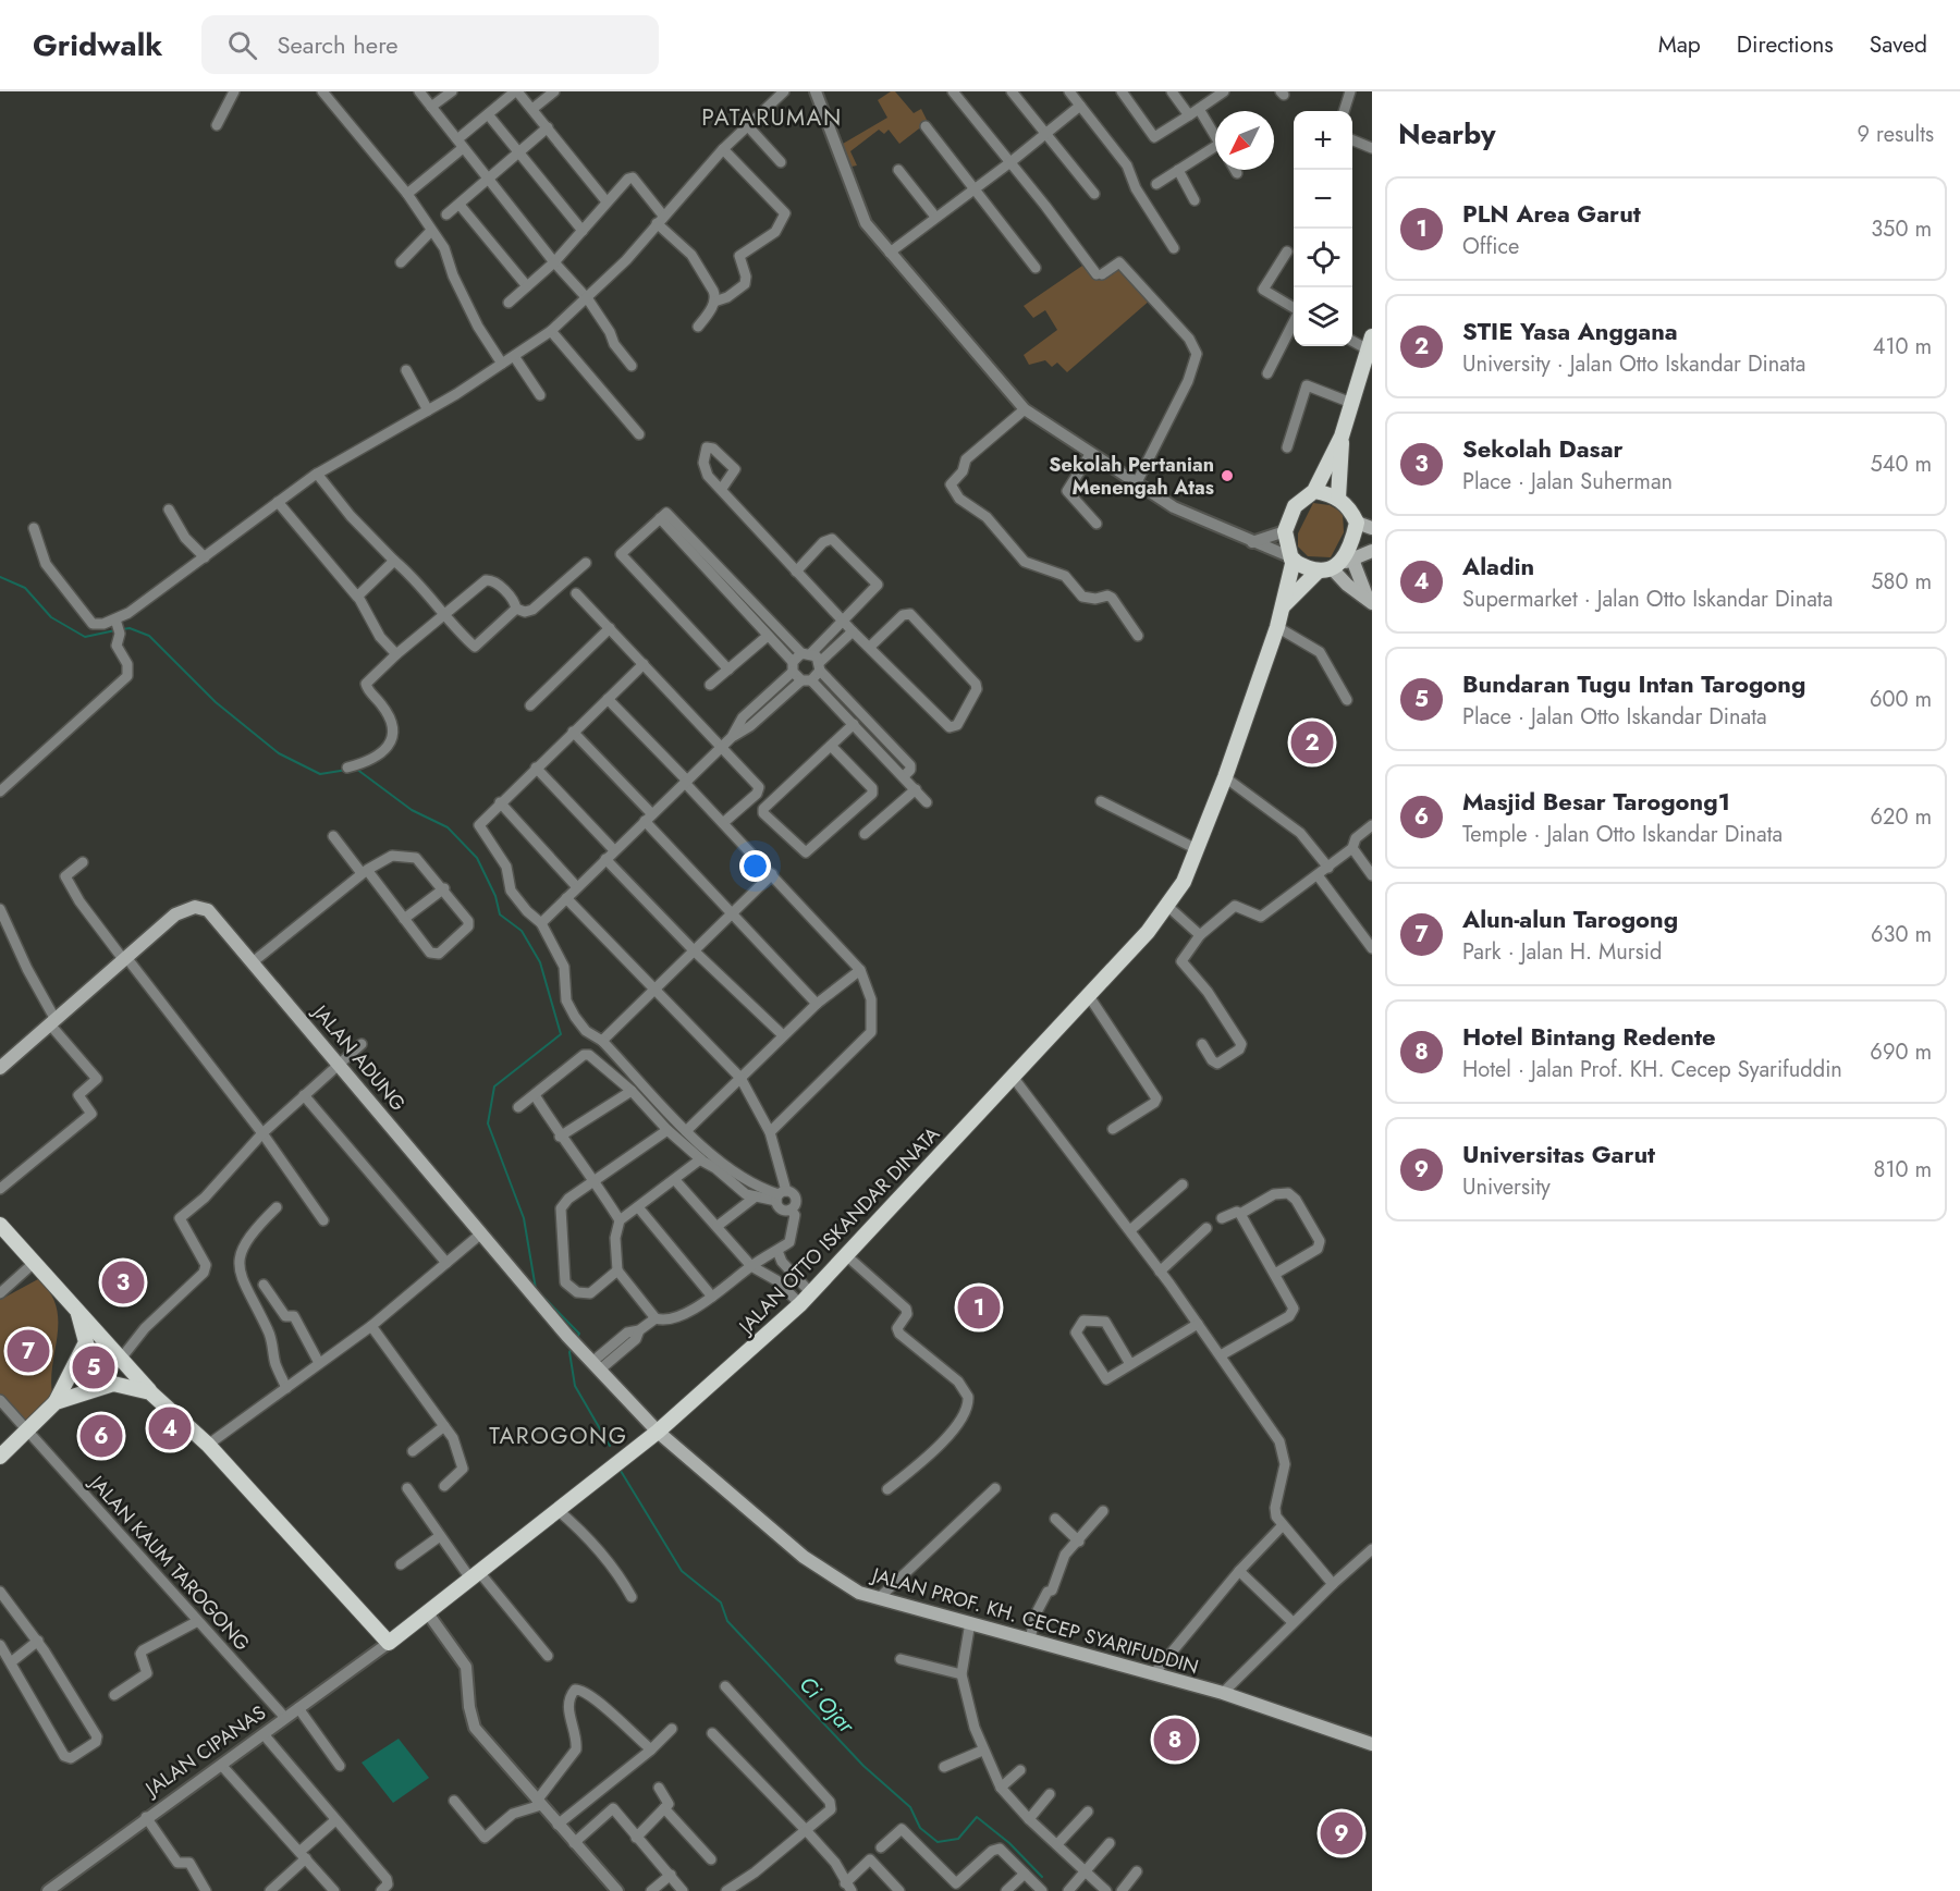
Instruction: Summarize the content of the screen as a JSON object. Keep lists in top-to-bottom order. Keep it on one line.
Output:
{"streets":{"main road":["JALAN ADUNG","JALAN OTTO ISKANDAR DINATA","JALAN PROF. KH. CECEP SYARIFUDDIN"],"street":["JALAN KAUM TAROGONG","JALAN CIPANAS"]},"crossings":[["JALAN ADUNG","JALAN OTTO ISKANDAR DINATA"],["JALAN ADUNG","JALAN PROF. KH. CECEP SYARIFUDDIN"],["JALAN OTTO ISKANDAR DINATA","JALAN PROF. KH. CECEP SYARIFUDDIN"],["JALAN OTTO ISKANDAR DINATA","JALAN CIPANAS"],["JALAN KAUM TAROGONG","JALAN CIPANAS"]],"districts":["PATARUMAN","TAROGONG"],"water":["Ci Ojar"],"places":["Sekolah Pertanian Menengah Atas"],"north":"bottom left","page":{"header":"Gridwalk","search":"Search here","nav":["Map","Directions","Saved"],"heading":["Nearby","9 results"],"map_buttons":["+","−"],"list":[{"mark":"1","name":"PLN Area Garut","note":"Office","value":"350 m"},{"mark":"2","name":"STIE Yasa Anggana","note":"University · Jalan Otto Iskandar Dinata","value":"410 m"},{"mark":"3","name":"Sekolah Dasar","note":"Place · Jalan Suherman","value":"540 m"},{"mark":"4","name":"Aladin","note":"Supermarket · Jalan Otto Iskandar Dinata","value":"580 m"},{"mark":"5","name":"Bundaran Tugu Intan Tarogong","note":"Place · Jalan Otto Iskandar Dinata","value":"600 m"},{"mark":"6","name":"Masjid Besar Tarogong1","note":"Temple · Jalan Otto Iskandar Dinata","value":"620 m"},{"mark":"7","name":"Alun-alun Tarogong","note":"Park · Jalan H. Mursid","value":"630 m"},{"mark":"8","name":"Hotel Bintang Redente","note":"Hotel · Jalan Prof. KH. Cecep Syarifuddin","value":"690 m"},{"mark":"9","name":"Universitas Garut","note":"University","value":"810 m"}],"pins":["2","3","1","7","5","4","6","8","9"]}}
